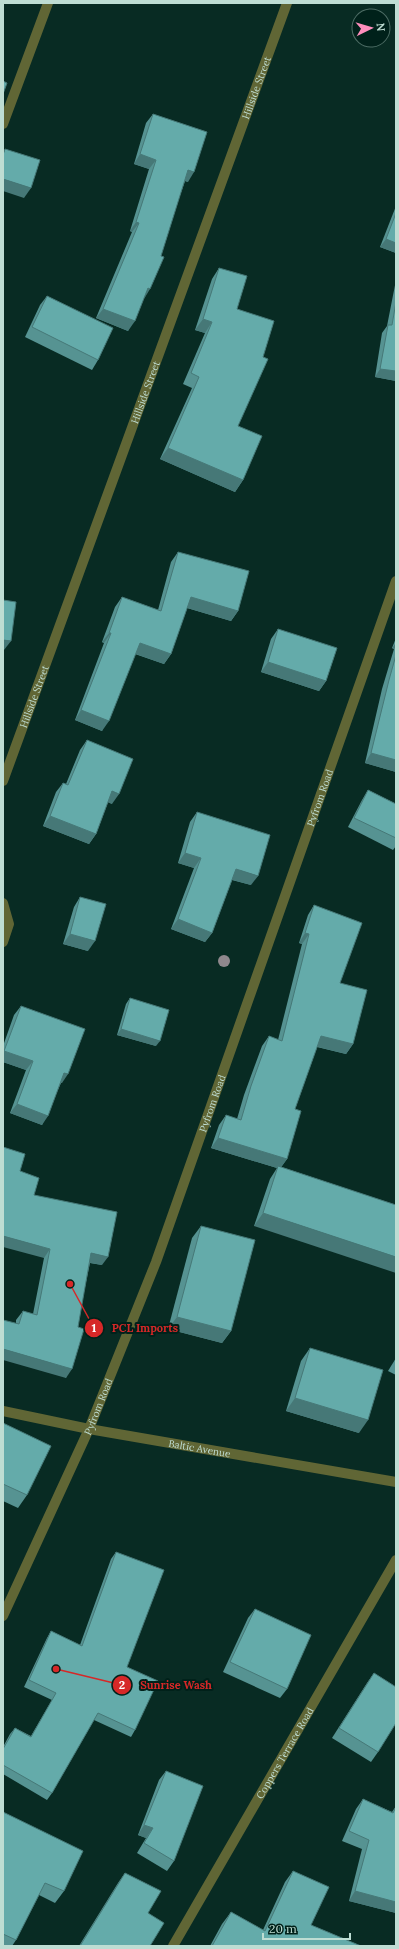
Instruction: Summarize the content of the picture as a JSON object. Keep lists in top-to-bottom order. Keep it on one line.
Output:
{"streets":{"street":["Hillside Street","Pyfrom Road","Baltic Avenue","Coppers Terrace Road"]},"crossings":[["Pyfrom Road","Baltic Avenue"]],"places":["PCL Imports","Sunrise Wash"],"scale_bar":"20 m","north":"right"}
